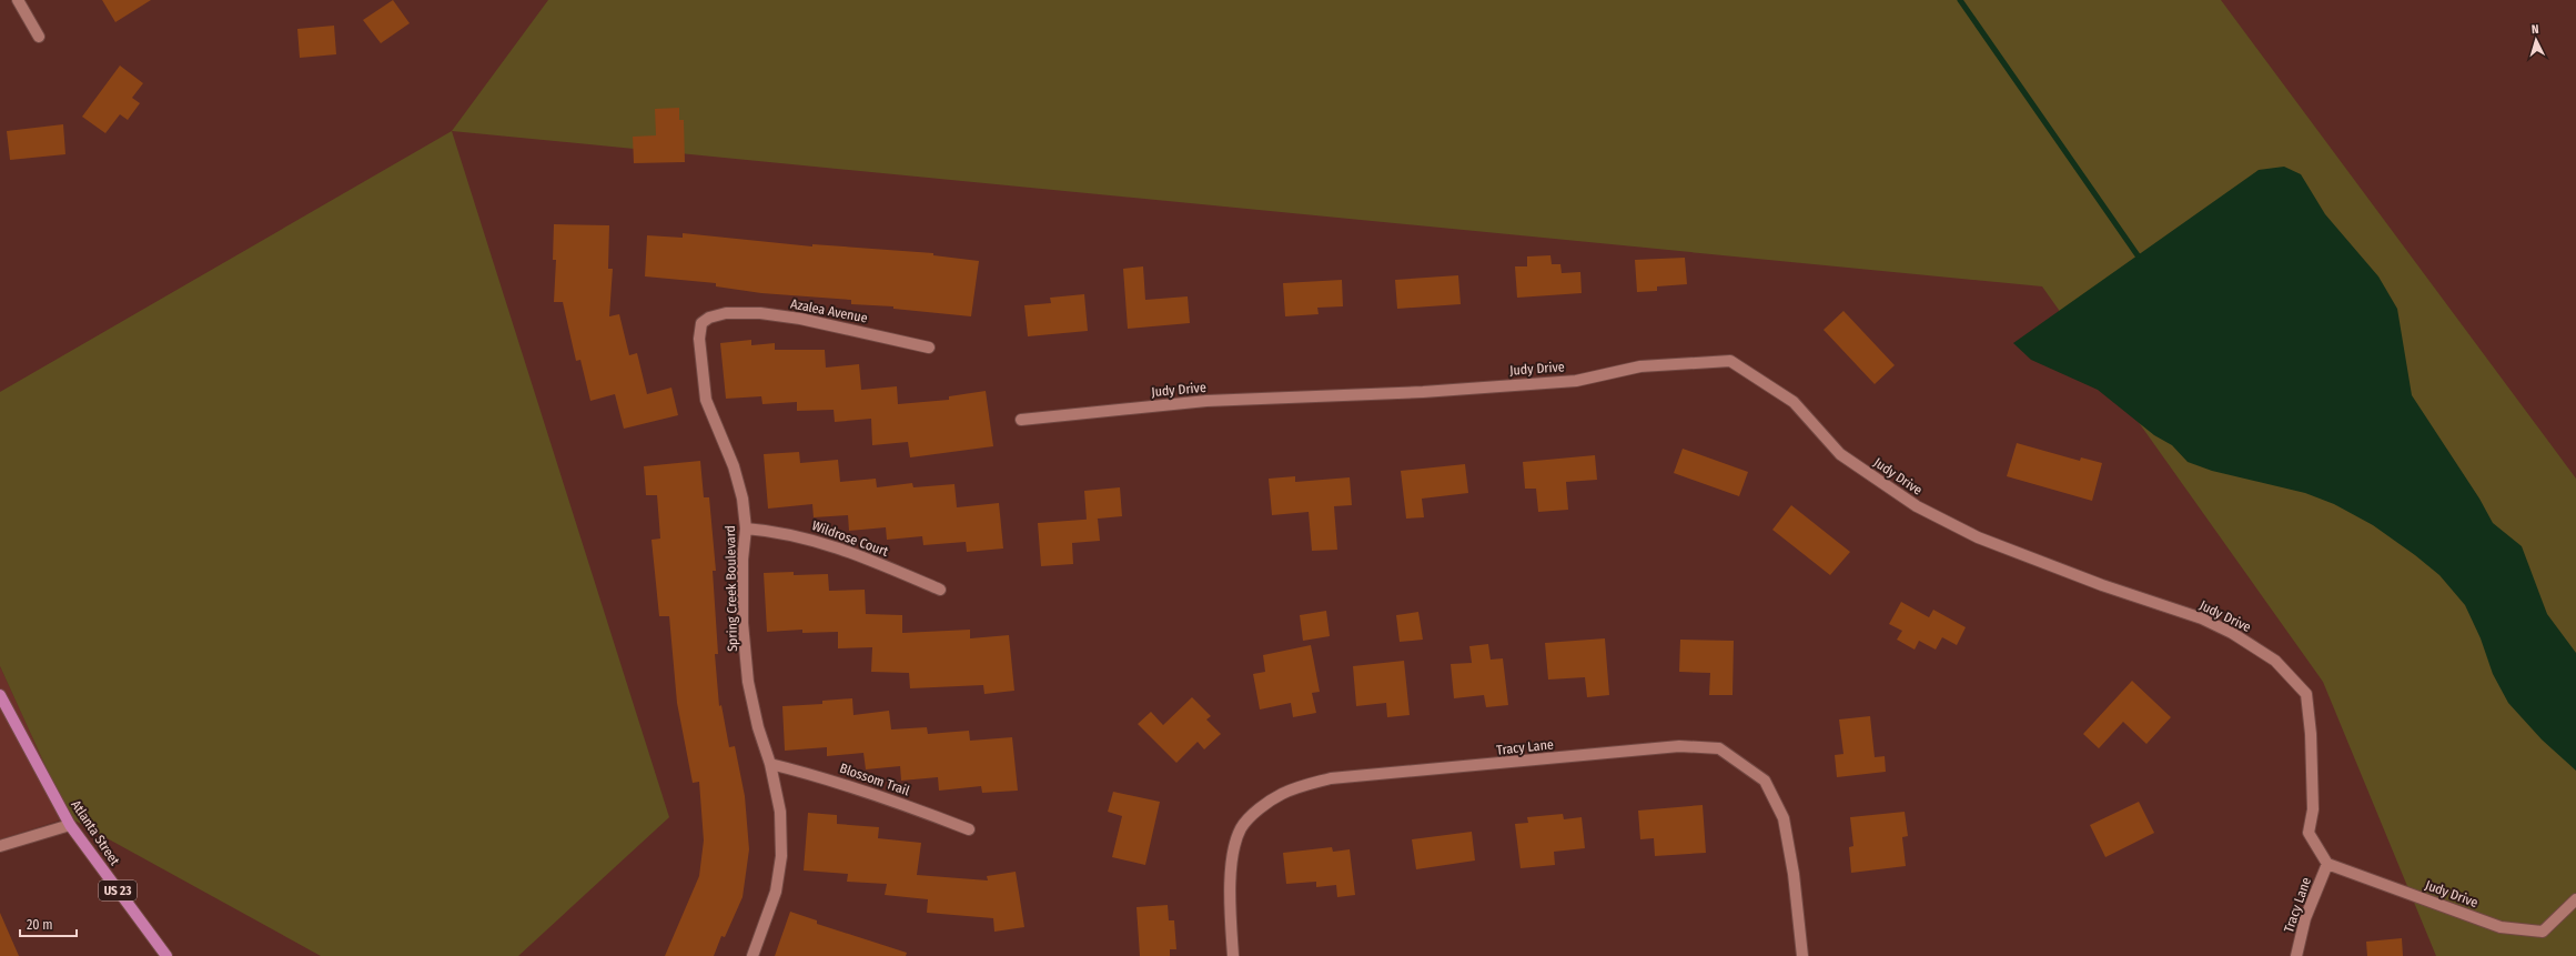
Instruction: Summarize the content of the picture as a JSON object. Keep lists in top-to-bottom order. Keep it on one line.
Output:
{"streets":{"main road":["Atlanta Street","US 23"],"street":["Azalea Avenue","Judy Drive","Wildrose Court","Spring Creek Boulevard","Tracy Lane","Blossom Trail"]},"crossings":[["Azalea Avenue","Spring Creek Boulevard"],["Judy Drive","Tracy Lane"],["Wildrose Court","Spring Creek Boulevard"],["Spring Creek Boulevard","Blossom Trail"]],"scale_bar":"20 m","north":"top"}
